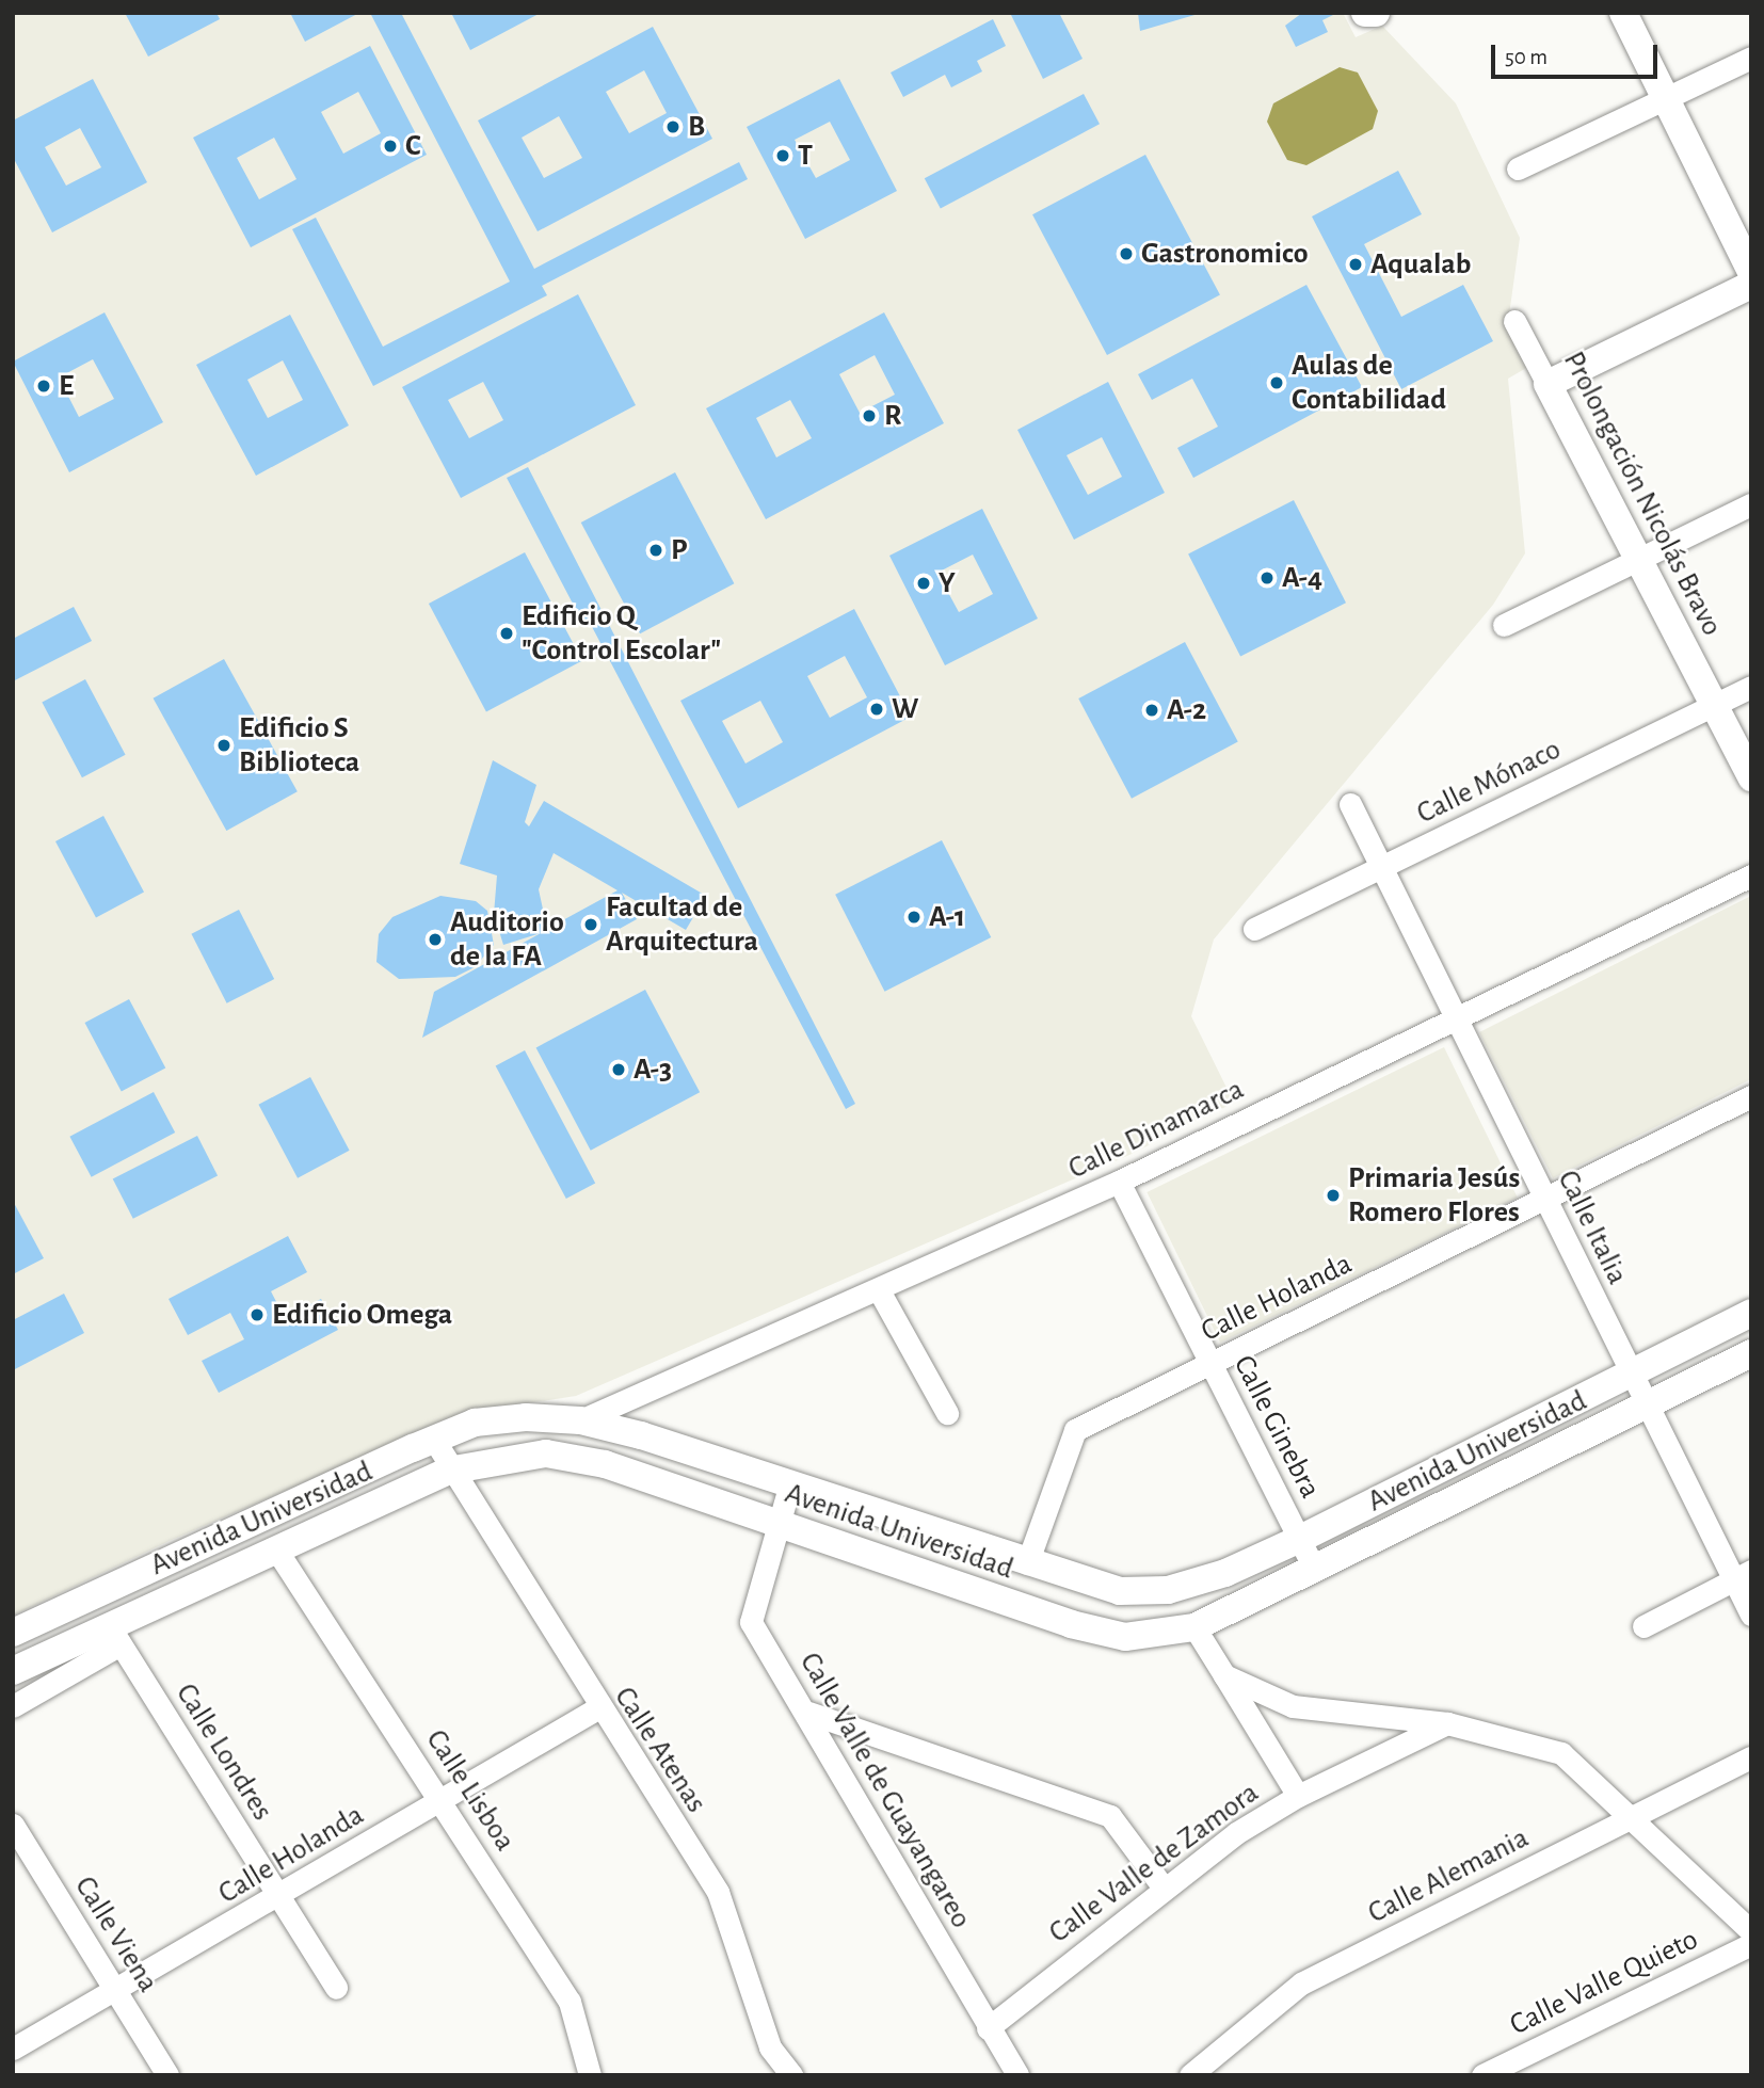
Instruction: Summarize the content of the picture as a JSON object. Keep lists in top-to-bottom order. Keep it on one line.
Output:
{"streets":{"street":["Prolongación Nicolás Bravo","Calle Mónaco","Calle Dinamarca","Calle Italia","Calle Holanda","Calle Ginebra","Avenida Universidad","Calle Atenas","Calle Londres","Calle Lisboa","Calle Valle de Guayangareo","Calle Valle de Zamora","Calle Alemania","Calle Viena","Calle Valle Quieto"]},"crossings":[["Prolongación Nicolás Bravo","Calle Mónaco"],["Calle Mónaco","Calle Italia"],["Calle Dinamarca","Calle Italia"],["Calle Dinamarca","Calle Ginebra"],["Calle Dinamarca","Avenida Universidad"],["Calle Italia","Calle Holanda"],["Calle Italia","Avenida Universidad"],["Calle Holanda","Calle Ginebra"],["Calle Holanda","Avenida Universidad"],["Calle Holanda","Calle Atenas"],["Calle Holanda","Calle Londres"],["Calle Holanda","Calle Lisboa"],["Calle Holanda","Calle Viena"],["Calle Ginebra","Avenida Universidad"],["Avenida Universidad","Calle Atenas"],["Avenida Universidad","Calle Londres"],["Avenida Universidad","Calle Lisboa"],["Avenida Universidad","Calle Valle de Guayangareo"],["Calle Valle de Guayangareo","Calle Valle de Zamora"]],"places":["B","C","T","Gastronomico","Aqualab","Aulas de Contabilidad","E","R","P","A-4","Y","Edificio Q \"Control Escolar\"","W","A-2","Edificio S Biblioteca","A-1","Facultad de Arquitectura","Auditorio de la FA","A-3","Primaria Jesús Romero Flores","Edificio Omega"],"scale_bar":"50 m"}
